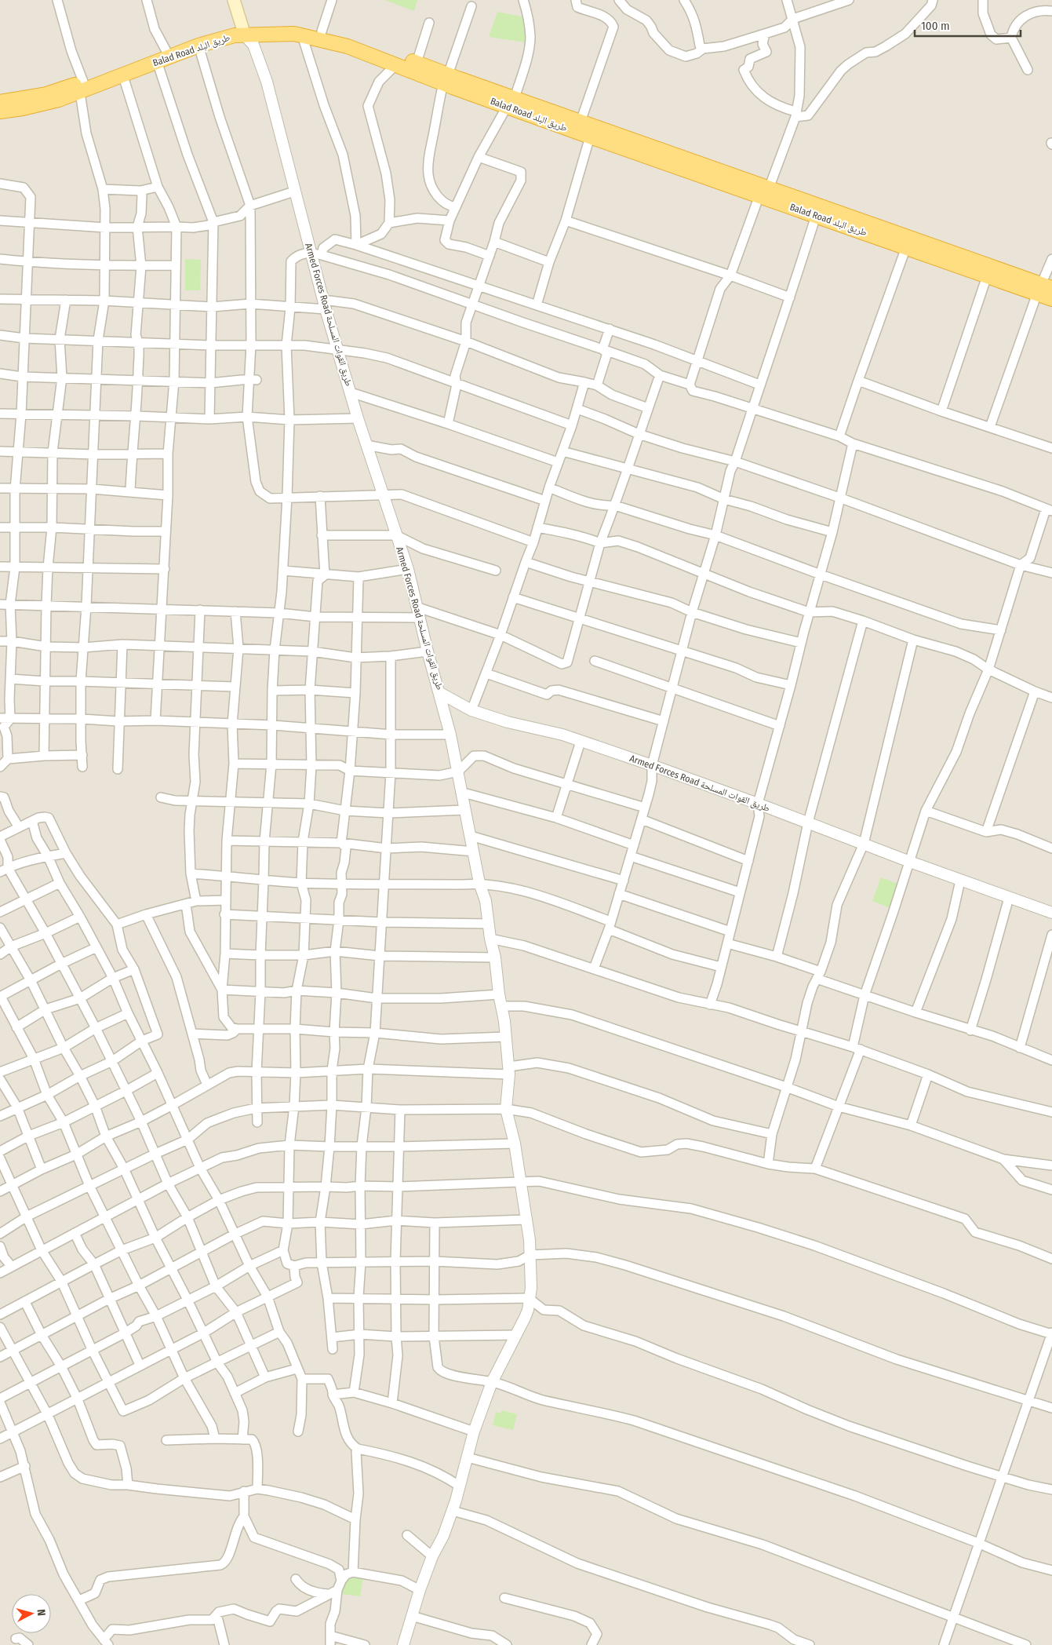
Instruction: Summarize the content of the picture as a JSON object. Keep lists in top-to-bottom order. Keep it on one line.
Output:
{"streets":{"highway":["Balad Road طريق البلد"],"street":["Armed Forces Road طريق القوات المسلحة"]},"crossings":[["Balad Road طريق البلد","Armed Forces Road طريق القوات المسلحة"]],"scale_bar":"100 m","north":"right"}
